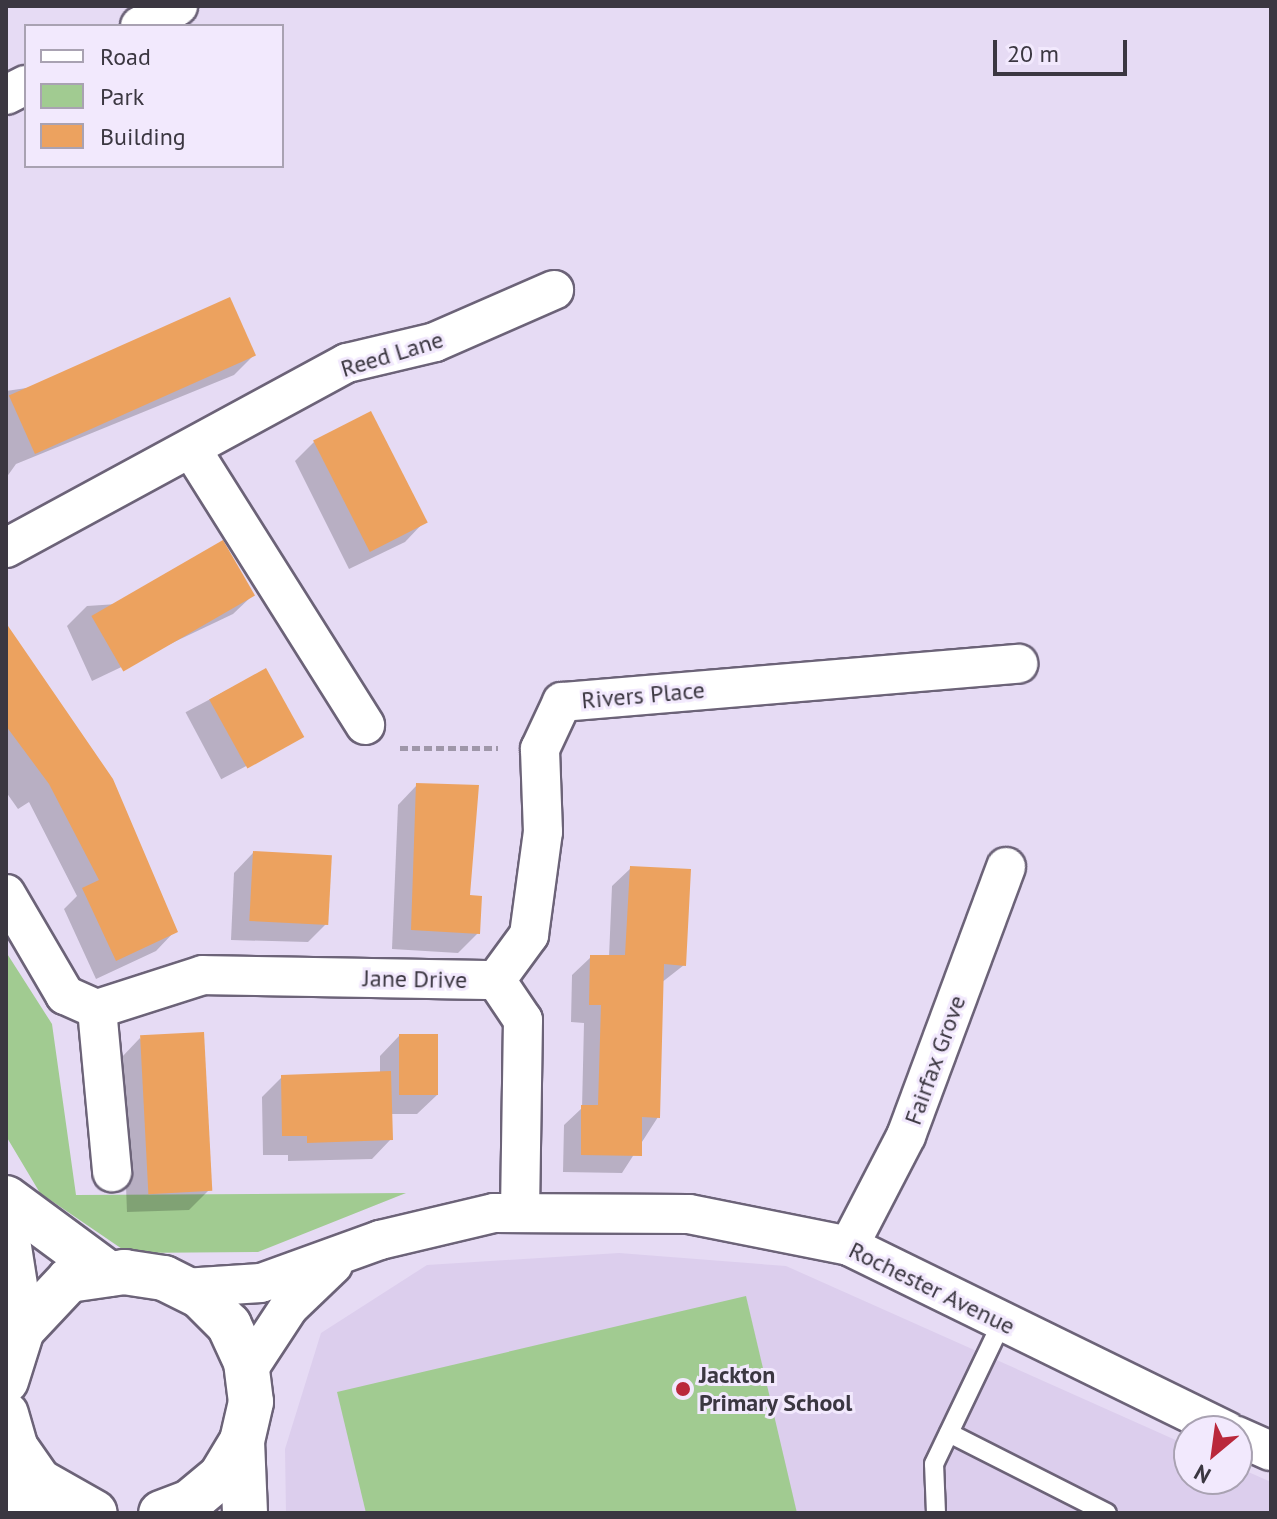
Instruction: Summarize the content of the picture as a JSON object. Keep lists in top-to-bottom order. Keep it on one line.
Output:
{"streets":{"street":["Reed Lane","Rivers Place","Jane Drive","Fairfax Grove","Rochester Avenue"]},"crossings":[["Rivers Place","Jane Drive"],["Jane Drive","Rochester Avenue"],["Fairfax Grove","Rochester Avenue"]],"places":["Jackton Primary School"],"legend":["Road","Park","Building"],"scale_bar":"20 m","north":"bottom left"}
